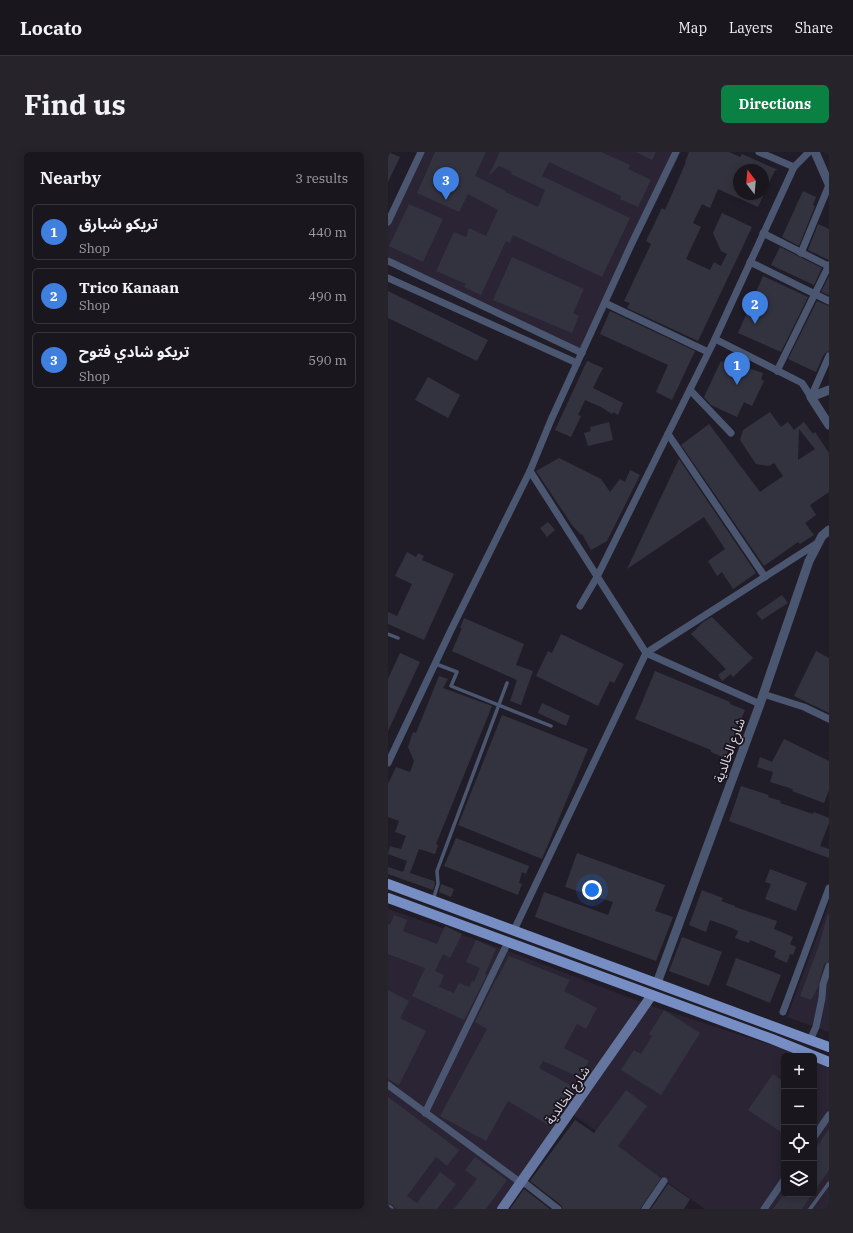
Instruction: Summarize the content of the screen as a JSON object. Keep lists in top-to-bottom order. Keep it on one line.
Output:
{"streets":{"main road":["شارع الخالدية"]},"north":"top","page":{"header":"Locato","nav":["Map","Layers","Share"],"buttons":"Directions","title":"Find us","heading":["Nearby","3 results"],"pins":["3","2","1"],"list":[{"mark":"1","name":"تريكو شبارق","note":"Shop","value":"440 m"},{"mark":"2","name":"Trico Kanaan","note":"Shop","value":"490 m"},{"mark":"3","name":"تريكو شادي فتوح","note":"Shop","value":"590 m"}],"map_buttons":["+","−"]}}
